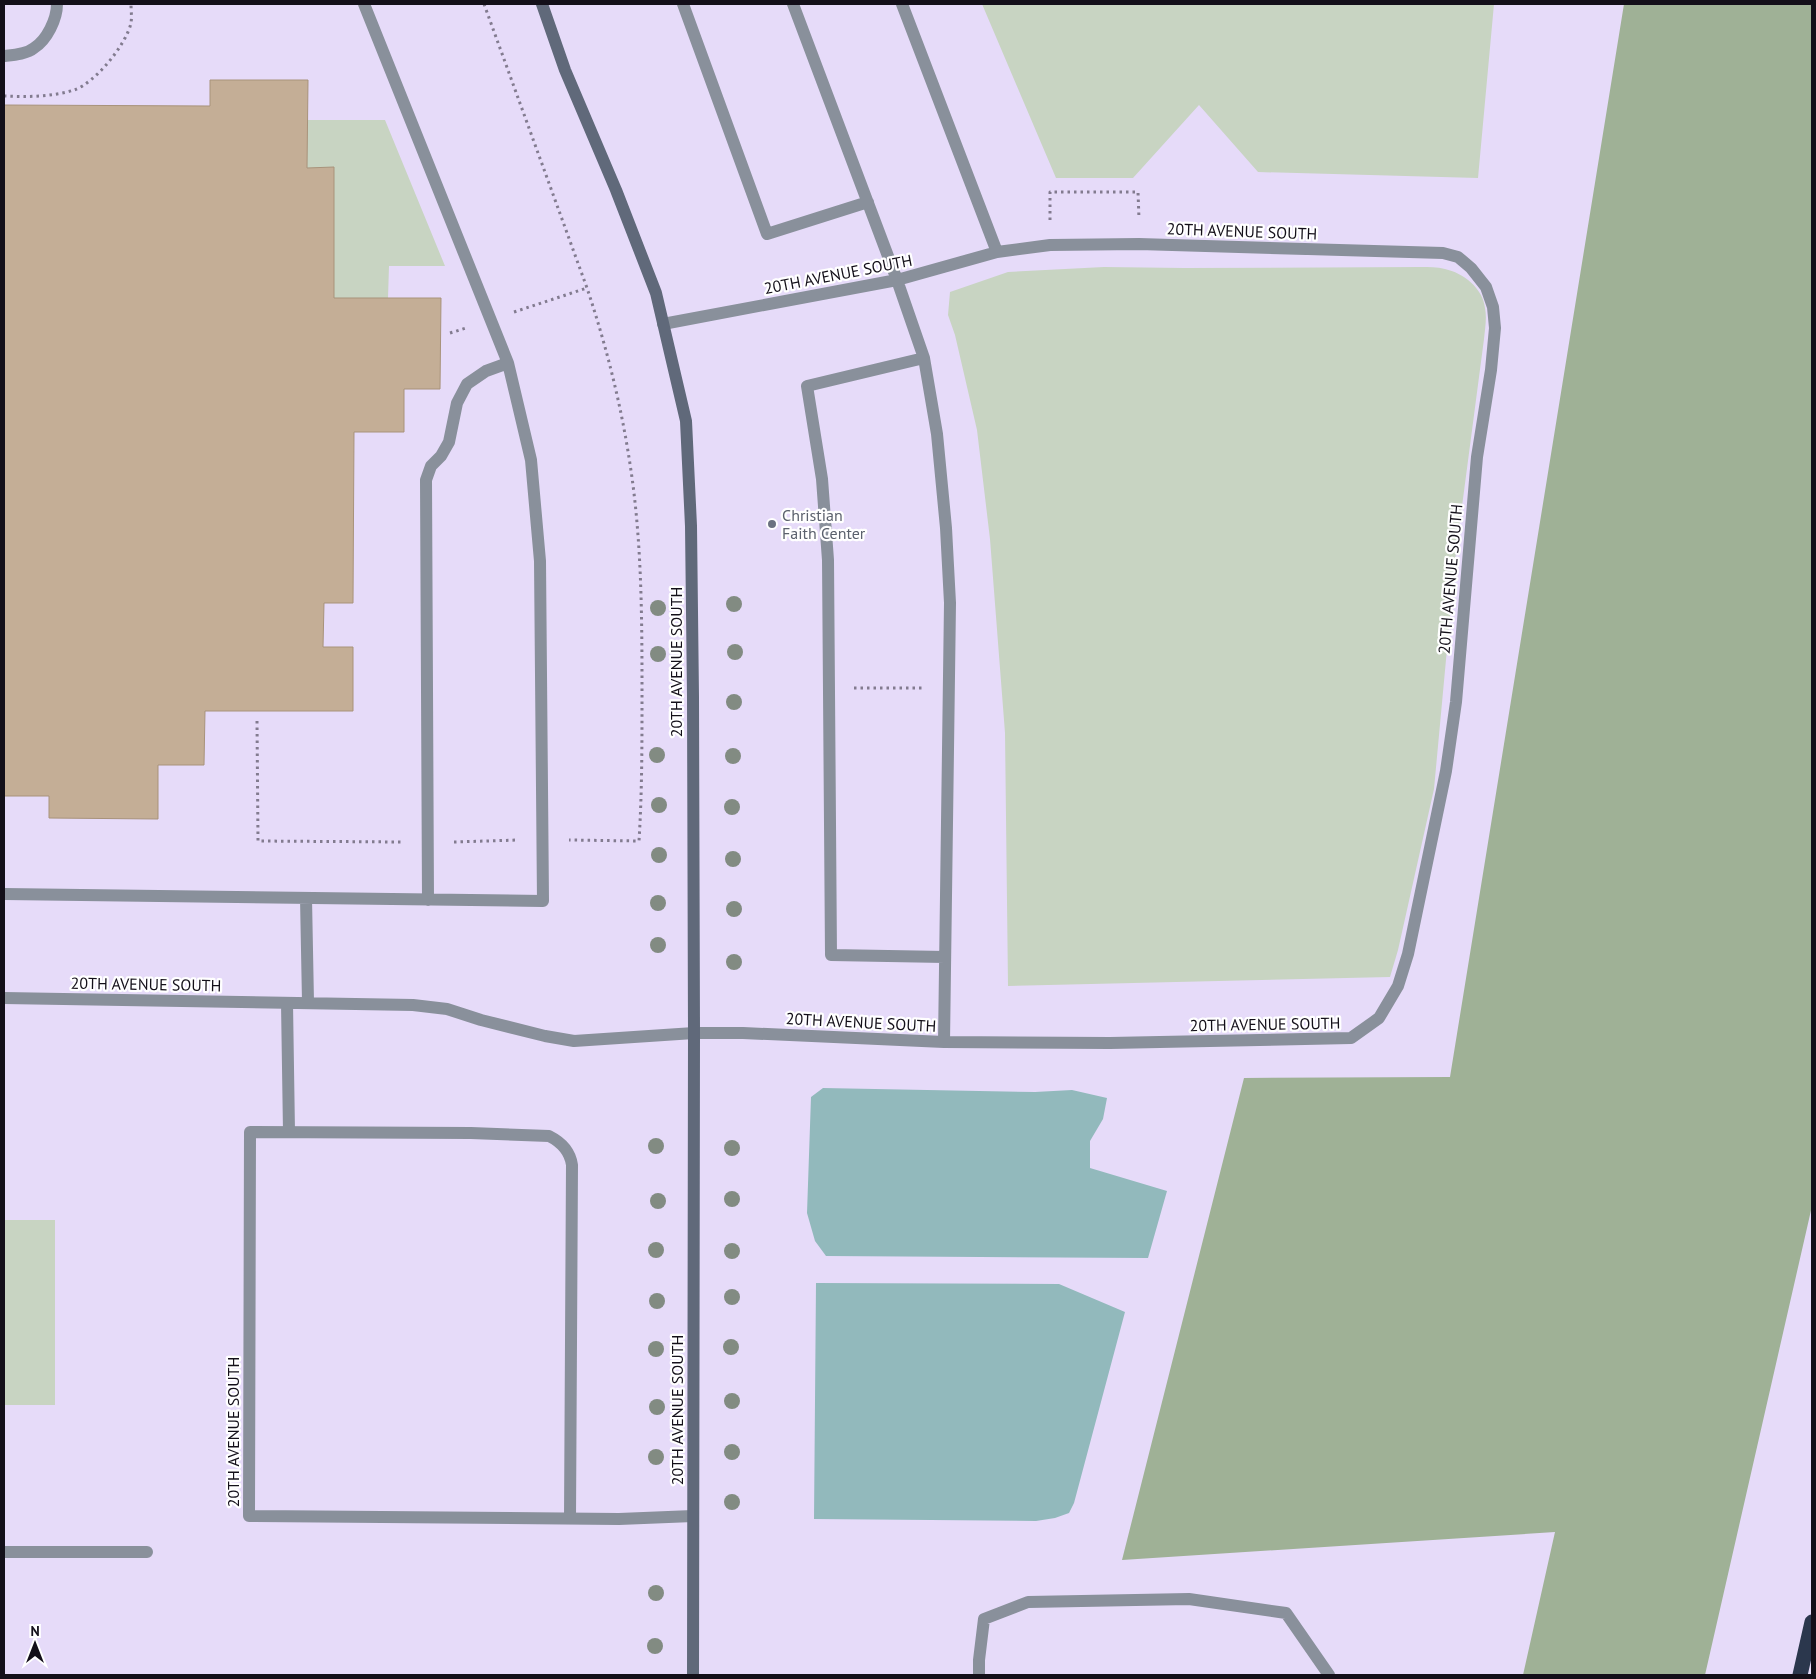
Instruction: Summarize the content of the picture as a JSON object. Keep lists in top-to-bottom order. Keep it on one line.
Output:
{"streets":{"street":["20TH AVENUE SOUTH"]},"places":["Christian Faith Center"],"north":"top"}
